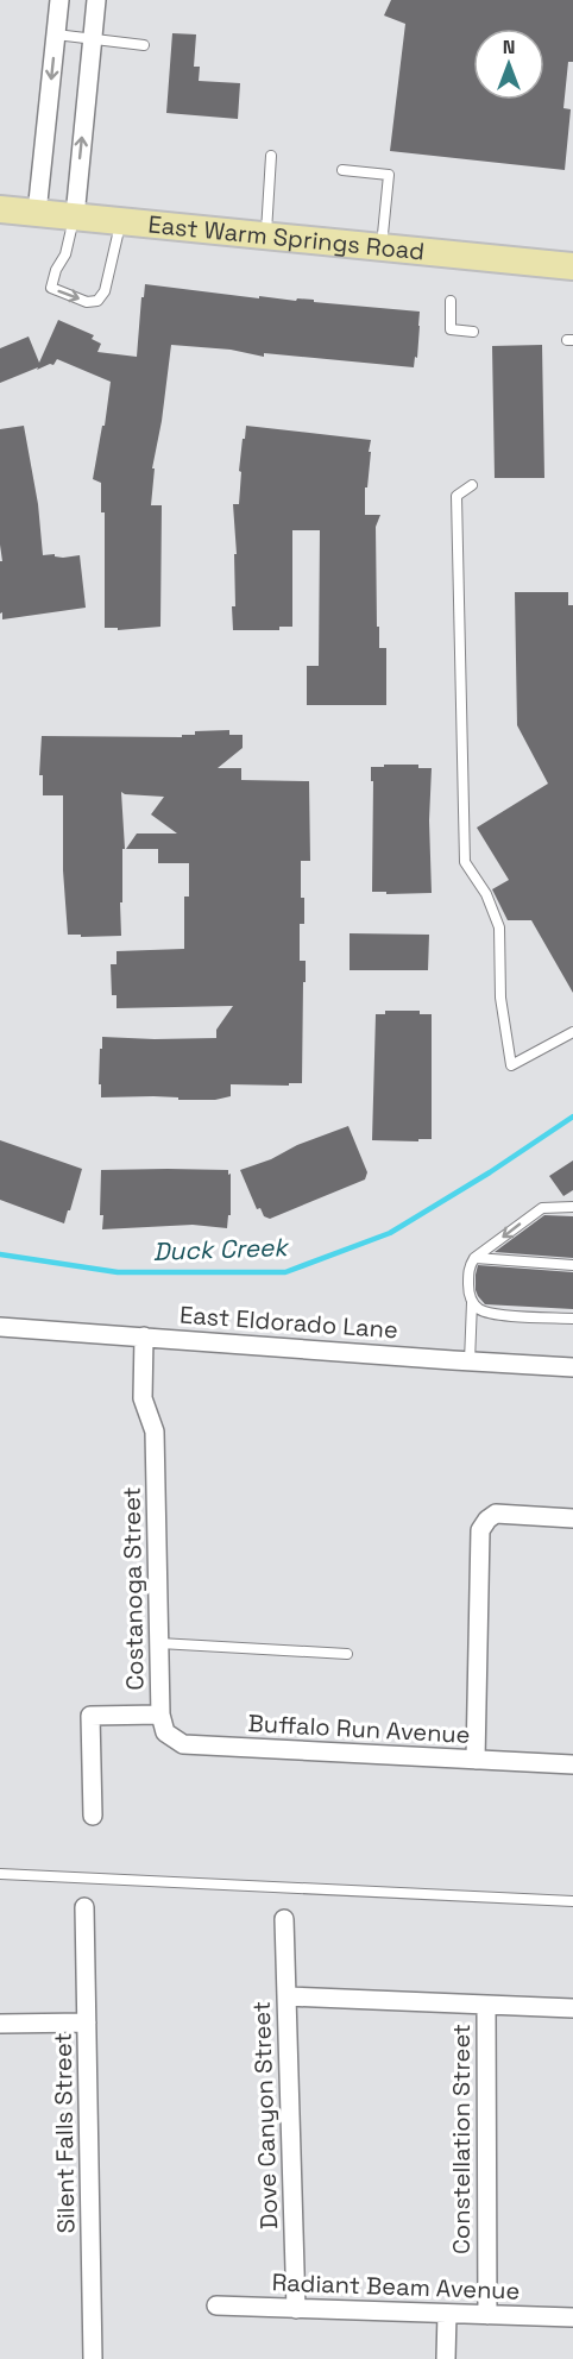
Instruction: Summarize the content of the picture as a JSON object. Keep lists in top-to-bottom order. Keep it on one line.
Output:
{"streets":{"main road":["East Warm Springs Road"],"street":["East Eldorado Lane","Costanoga Street","Buffalo Run Avenue","Dove Canyon Street","Silent Falls Street","Constellation Street","Radiant Beam Avenue"]},"crossings":[["East Eldorado Lane","Costanoga Street"],["Costanoga Street","Buffalo Run Avenue"],["Dove Canyon Street","Radiant Beam Avenue"],["Constellation Street","Radiant Beam Avenue"]],"water":["Duck Creek"],"north":"top"}
